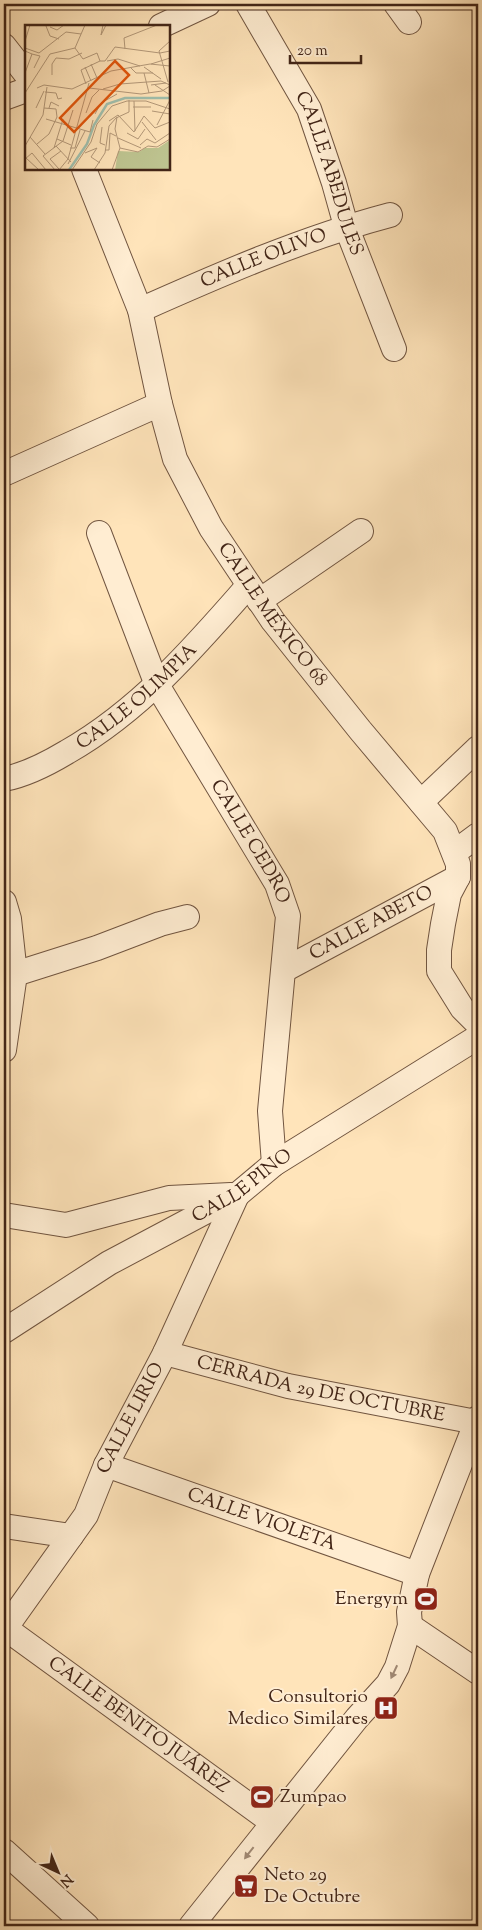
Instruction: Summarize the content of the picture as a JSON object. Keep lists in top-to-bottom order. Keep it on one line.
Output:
{"streets":{"street":["CALLE ABEDULES","CALLE OLIVO","CALLE MÉXICO 68","CALLE OLIMPIA","CALLE CEDRO","CALLE ABETO","CALLE PINO","CERRADA 29 DE OCTUBRE","CALLE LIRIO","CALLE VIOLETA","CALLE BENITO JUÁREZ"]},"crossings":[["CALLE ABEDULES","CALLE OLIVO"],["CALLE OLIVO","CALLE MÉXICO 68"],["CALLE MÉXICO 68","CALLE OLIMPIA"],["CALLE MÉXICO 68","CALLE ABETO"],["CALLE OLIMPIA","CALLE CEDRO"],["CALLE CEDRO","CALLE ABETO"],["CALLE CEDRO","CALLE PINO"],["CALLE PINO","CALLE LIRIO"],["CERRADA 29 DE OCTUBRE","CALLE LIRIO"],["CALLE LIRIO","CALLE VIOLETA"],["CALLE LIRIO","CALLE BENITO JUÁREZ"]],"places":{"sports":["Energym","Zumpao"],"hospital":["Consultorio Medico Similares"],"supermarket":["Neto 29 De Octubre"]},"scale_bar":"20 m","north":"bottom right"}
